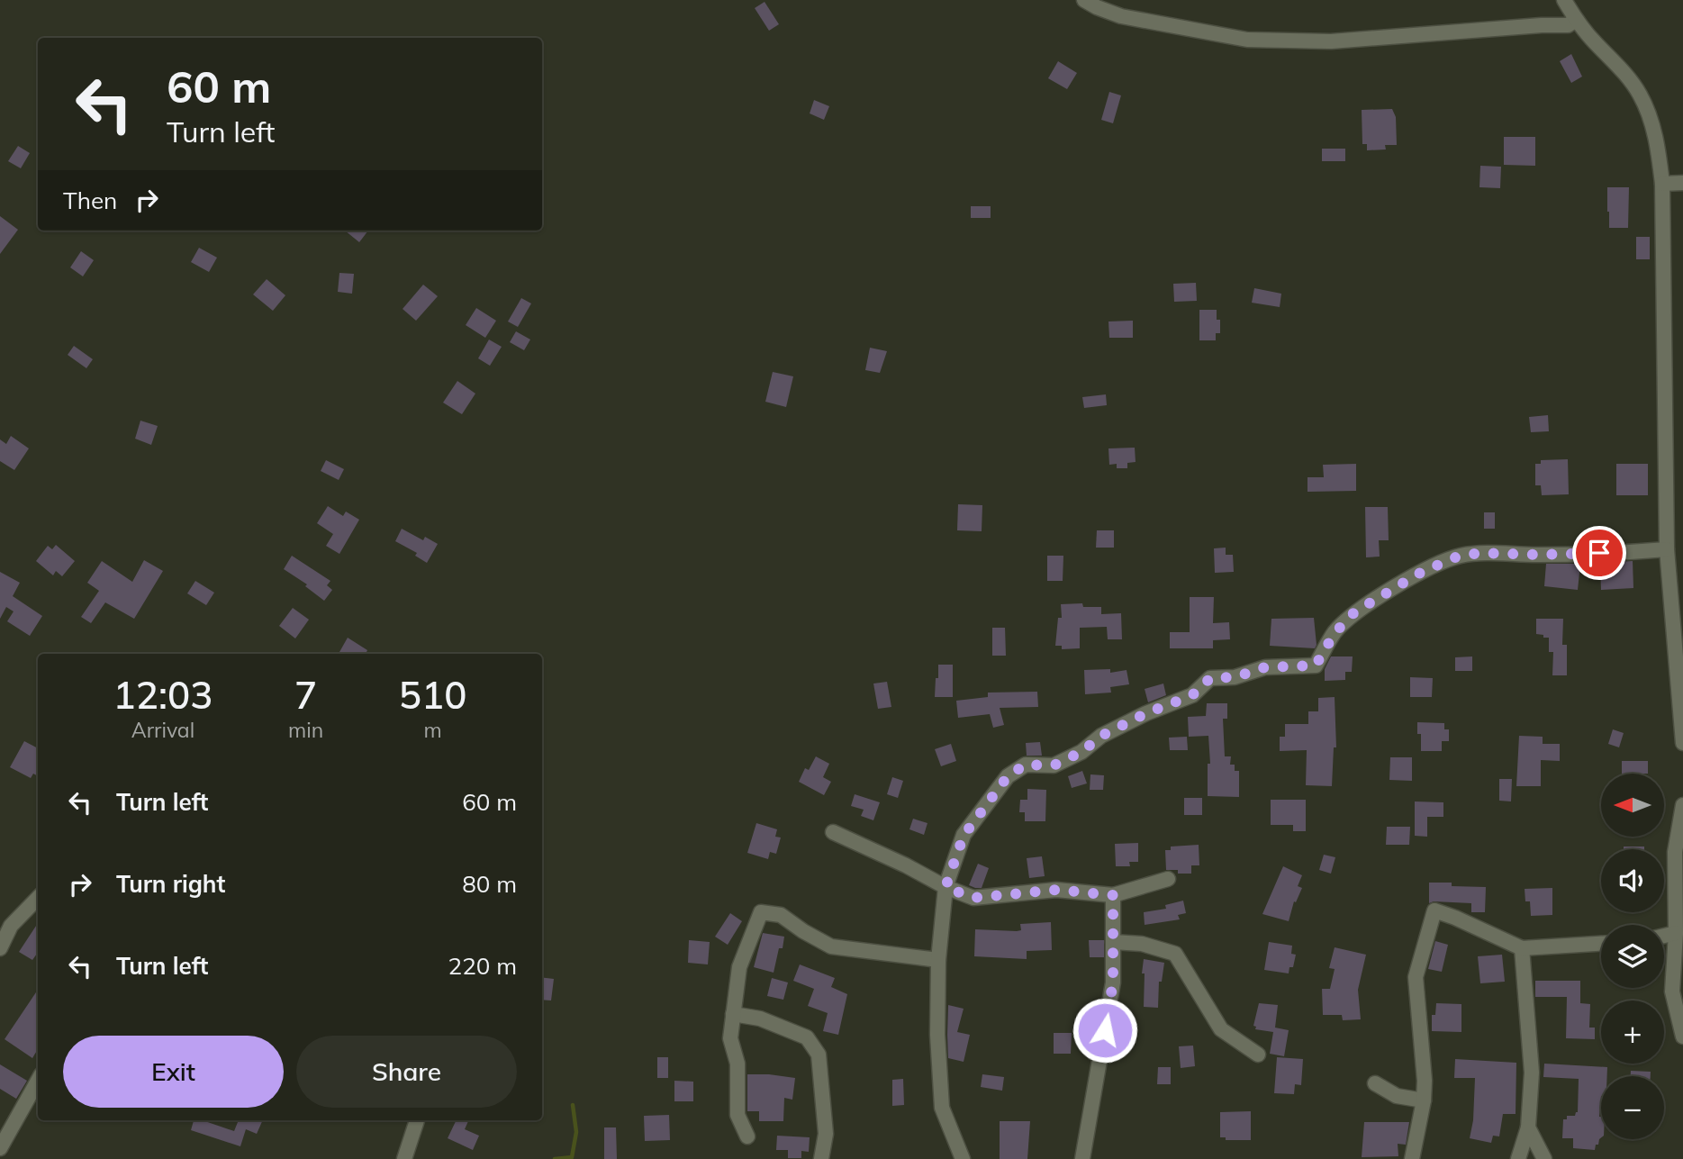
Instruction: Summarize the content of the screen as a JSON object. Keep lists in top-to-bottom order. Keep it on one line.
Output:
{"north":"left","page":{"turn":["60 m","Turn left"],"then":"Then","eta":["12:03","Arrival","7","min","510","m"],"list":[{"name":"Turn left","value":"60 m"},{"name":"Turn right","value":"80 m"},{"name":"Turn left","value":"220 m"}],"map_buttons":["+","−"],"buttons":["Exit","Share"]}}
